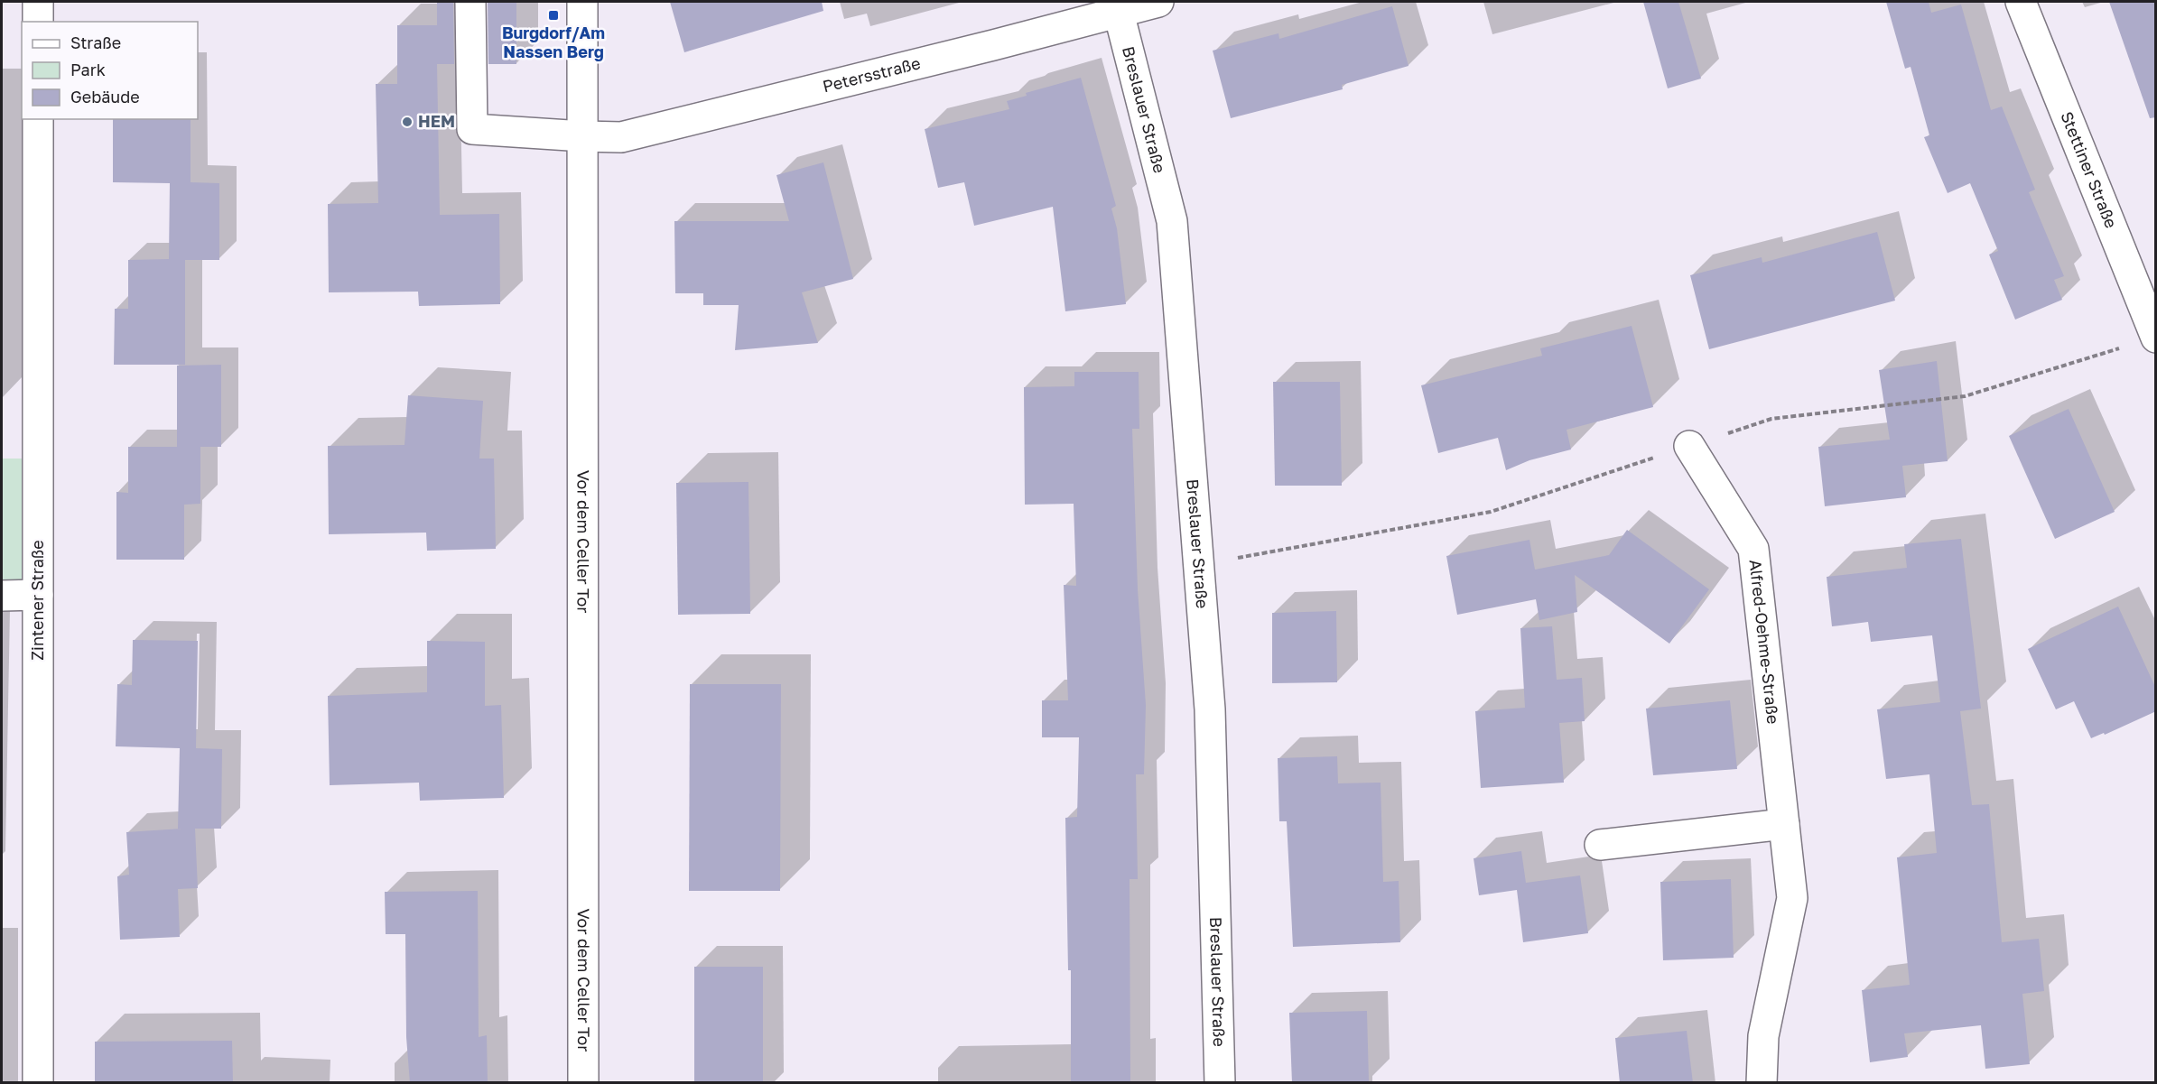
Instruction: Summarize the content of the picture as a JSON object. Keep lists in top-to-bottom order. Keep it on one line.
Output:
{"streets":{"street":["Petersstraße","Breslauer Straße","Stettiner Straße","Vor dem Celler Tor","Zintener Straße","Alfred-Oehme-Straße"]},"crossings":[["Petersstraße","Breslauer Straße"],["Petersstraße","Vor dem Celler Tor"]],"places":{"transit":["Burgdorf/Am Nassen Berg"],"other":["HEM"]},"legend":["Straße","Park","Gebäude"]}
